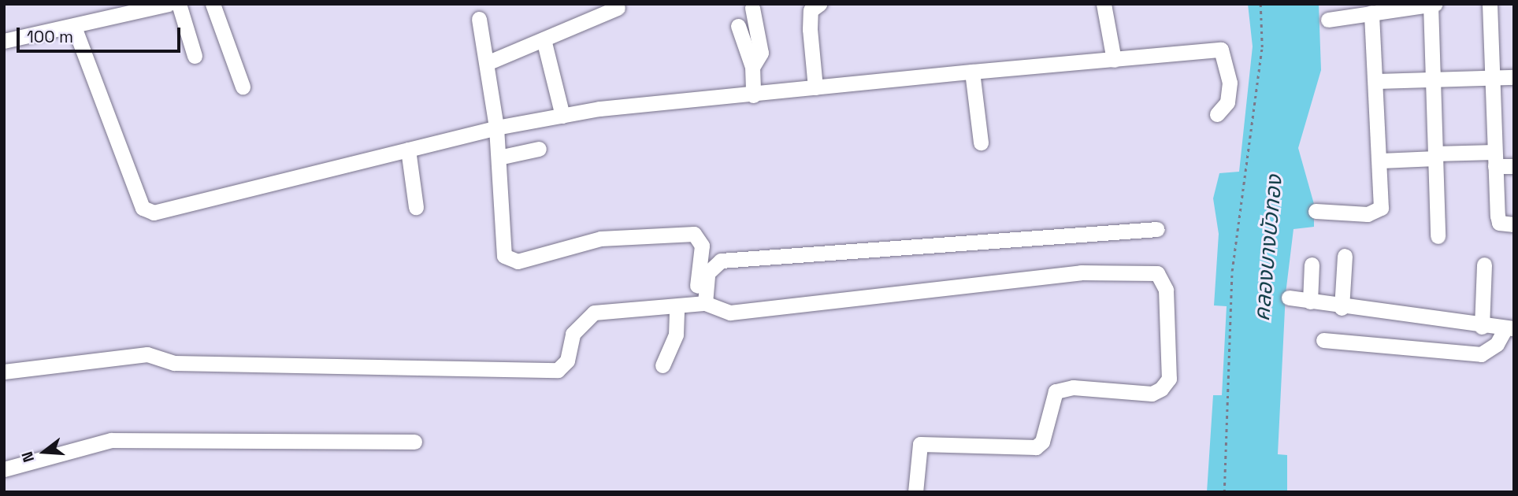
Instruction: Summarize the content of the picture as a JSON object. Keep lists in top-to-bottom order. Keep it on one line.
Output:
{"water":["คลองบางบัวทอง"],"scale_bar":"100 m","north":"left"}
